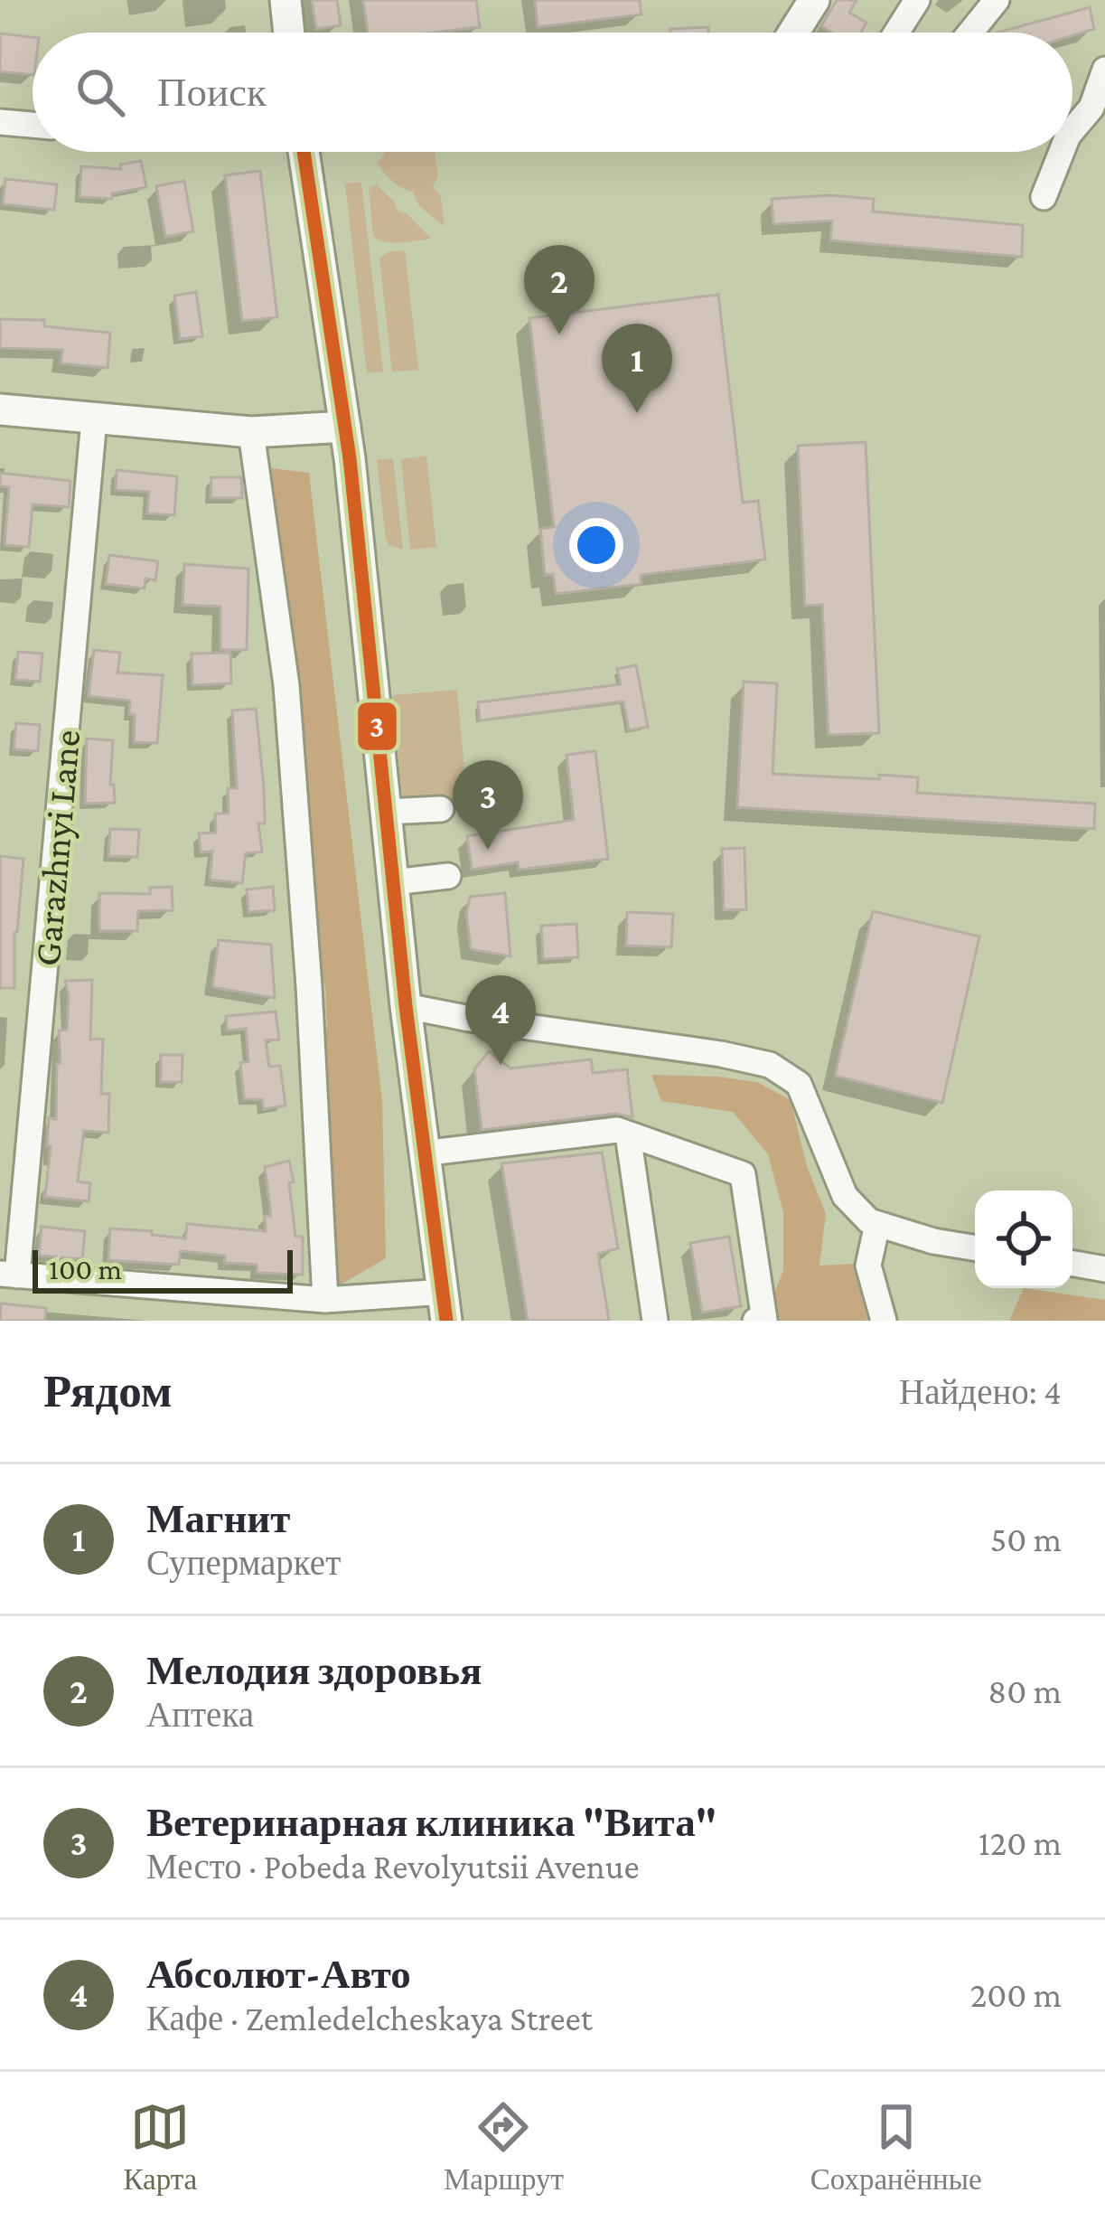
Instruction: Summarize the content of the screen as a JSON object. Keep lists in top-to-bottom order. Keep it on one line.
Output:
{"streets":{"street":["Garazhnyi Lane"]},"lines":["transit line 3"],"scale_bar":"100 m","page":{"search":"Поиск","pins":["2","1","3","4"],"scale":"100 m","heading":["Рядом","Найдено: 4"],"list":[{"mark":"1","name":"Магнит","note":"Супермаркет","value":"50 m"},{"mark":"2","name":"Мелодия здоровья","note":"Аптека","value":"80 m"},{"mark":"3","name":"Ветеринарная клиника \"Вита\"","note":"Место · Pobeda Revolyutsii Avenue","value":"120 m"},{"mark":"4","name":"Абсолют-Авто","note":"Кафе · Zemledelcheskaya Street","value":"200 m"}],"nav":["Карта","Маршрут","Сохранённые"]}}
